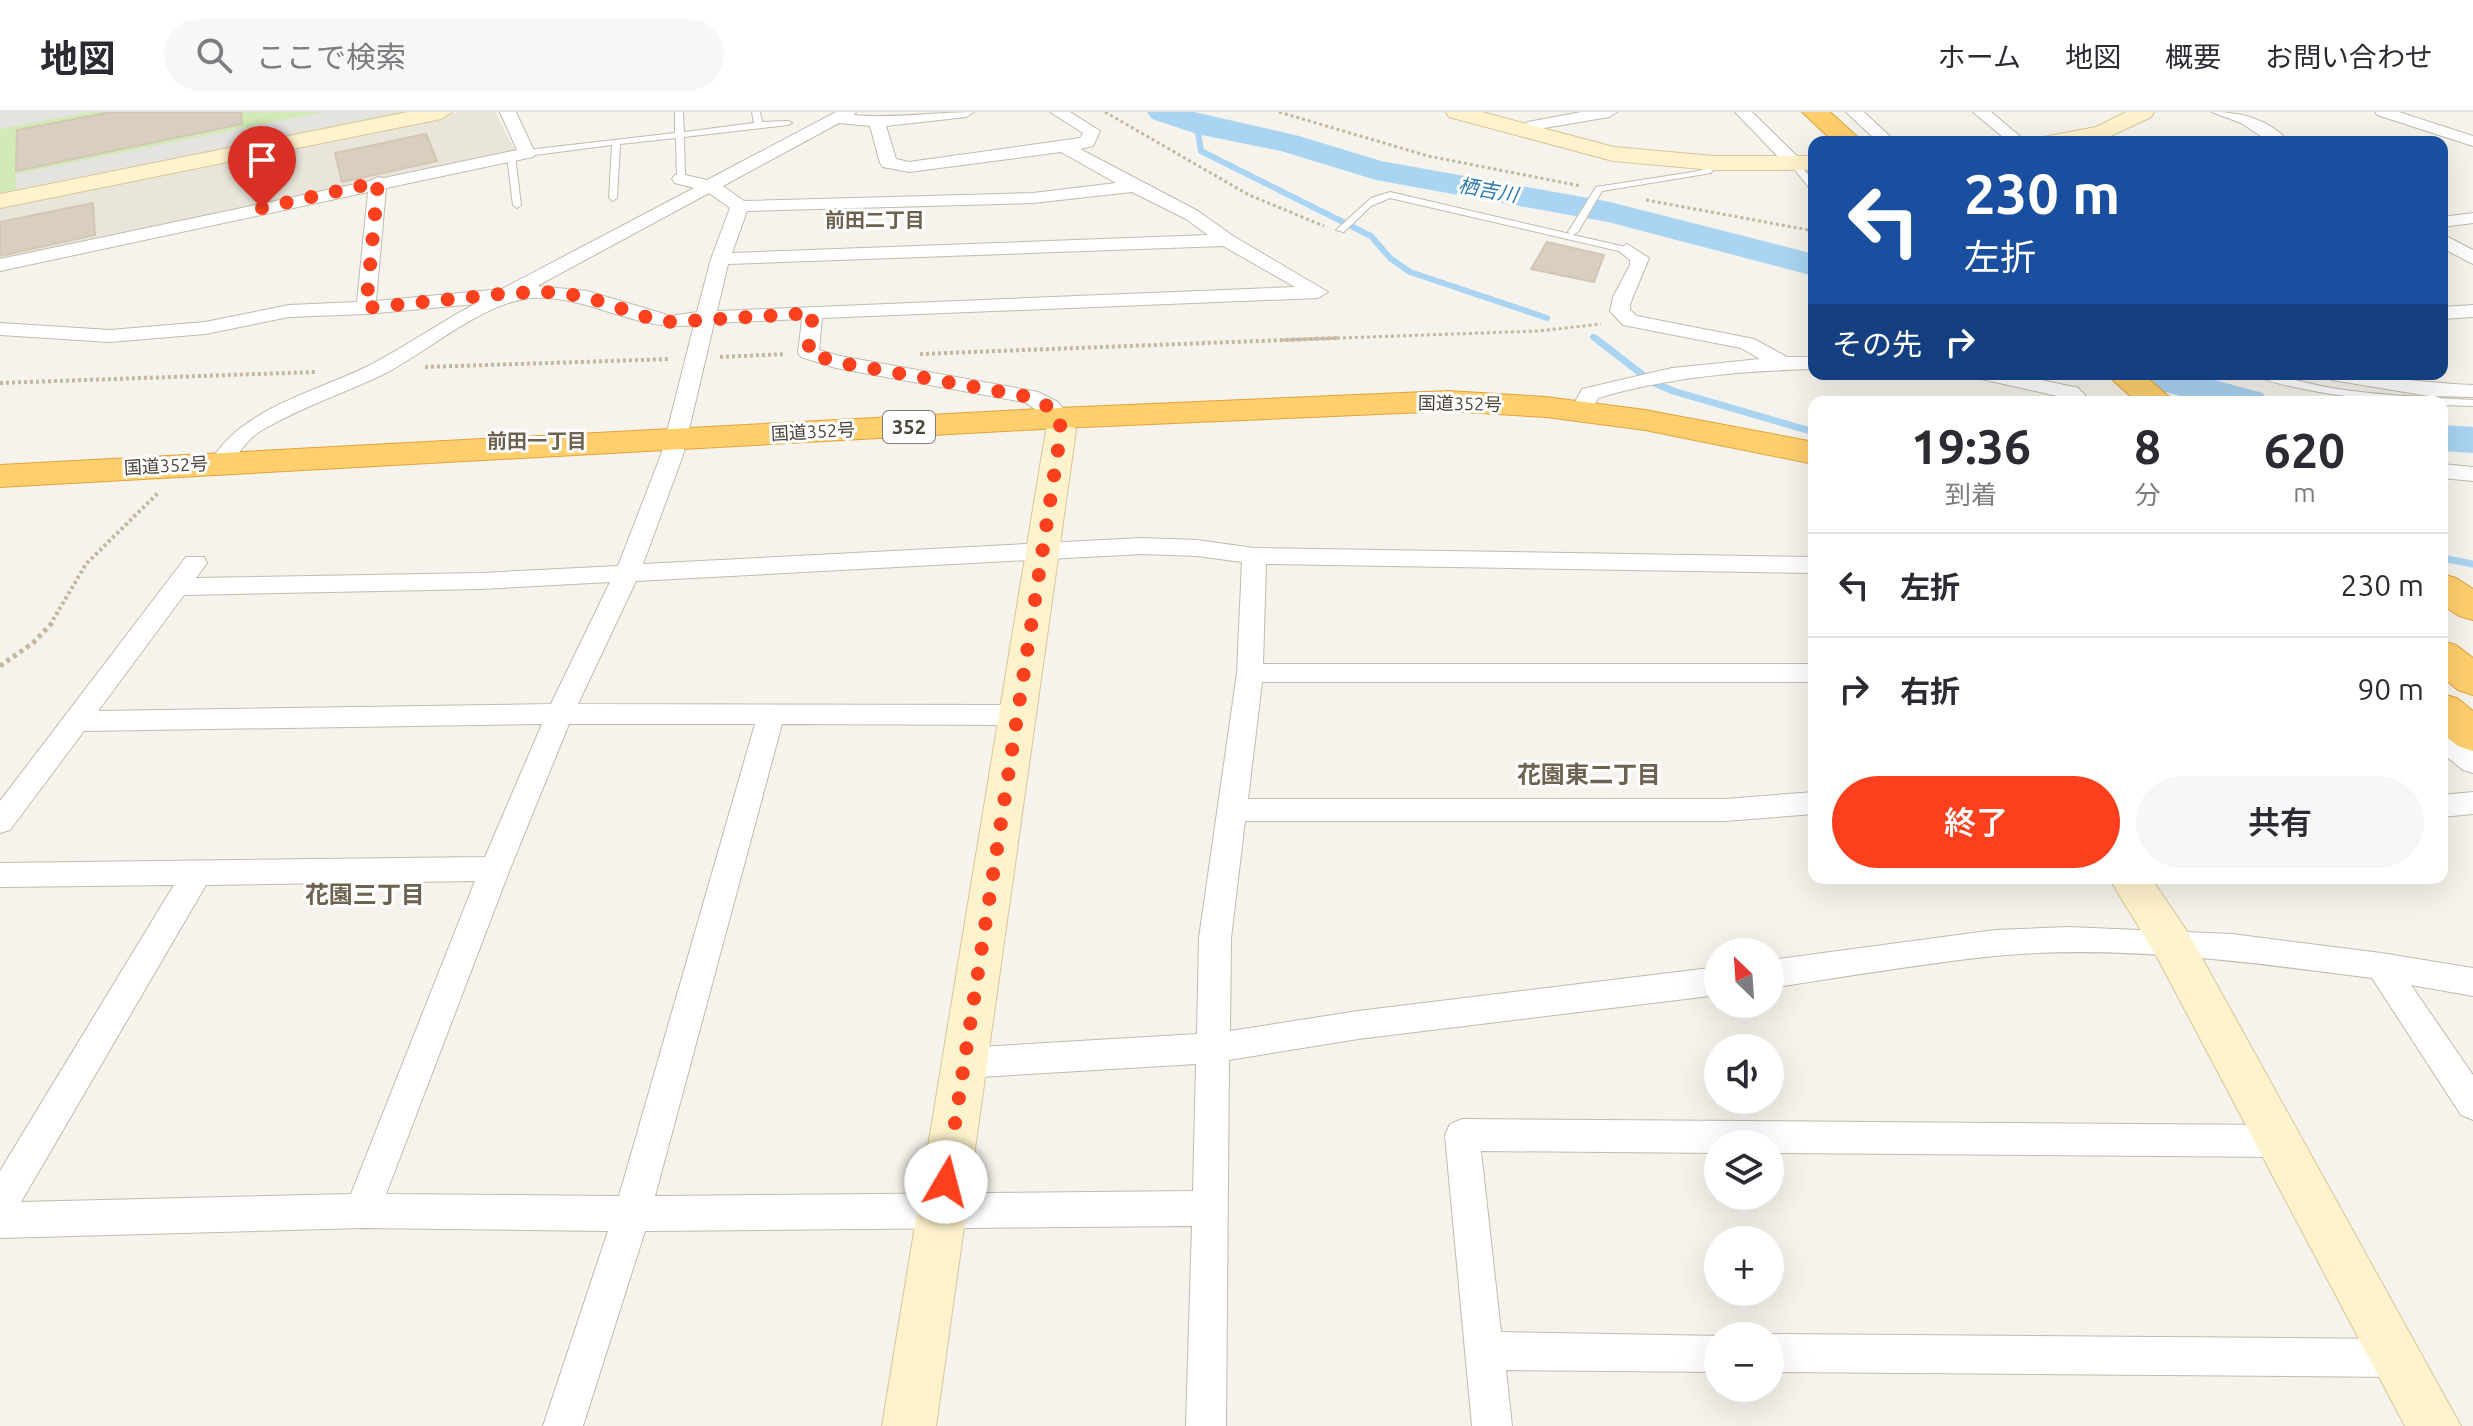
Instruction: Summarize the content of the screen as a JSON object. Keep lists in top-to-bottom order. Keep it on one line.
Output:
{"streets":{"highway":["国道352号","352"]},"districts":["前田二丁目","前田一丁目","花園東二丁目","花園三丁目"],"water":["栖吉川"],"north":"top left","page":{"header":"地図","search":"ここで検索","nav":["ホーム","地図","概要","お問い合わせ"],"turn":["230 m","左折"],"then":"その先","eta":["19:36","到着","8","分","620","m"],"list":[{"name":"左折","value":"230 m"},{"name":"右折","value":"90 m"}],"buttons":["終了","共有"],"map_buttons":["+","−"]}}
